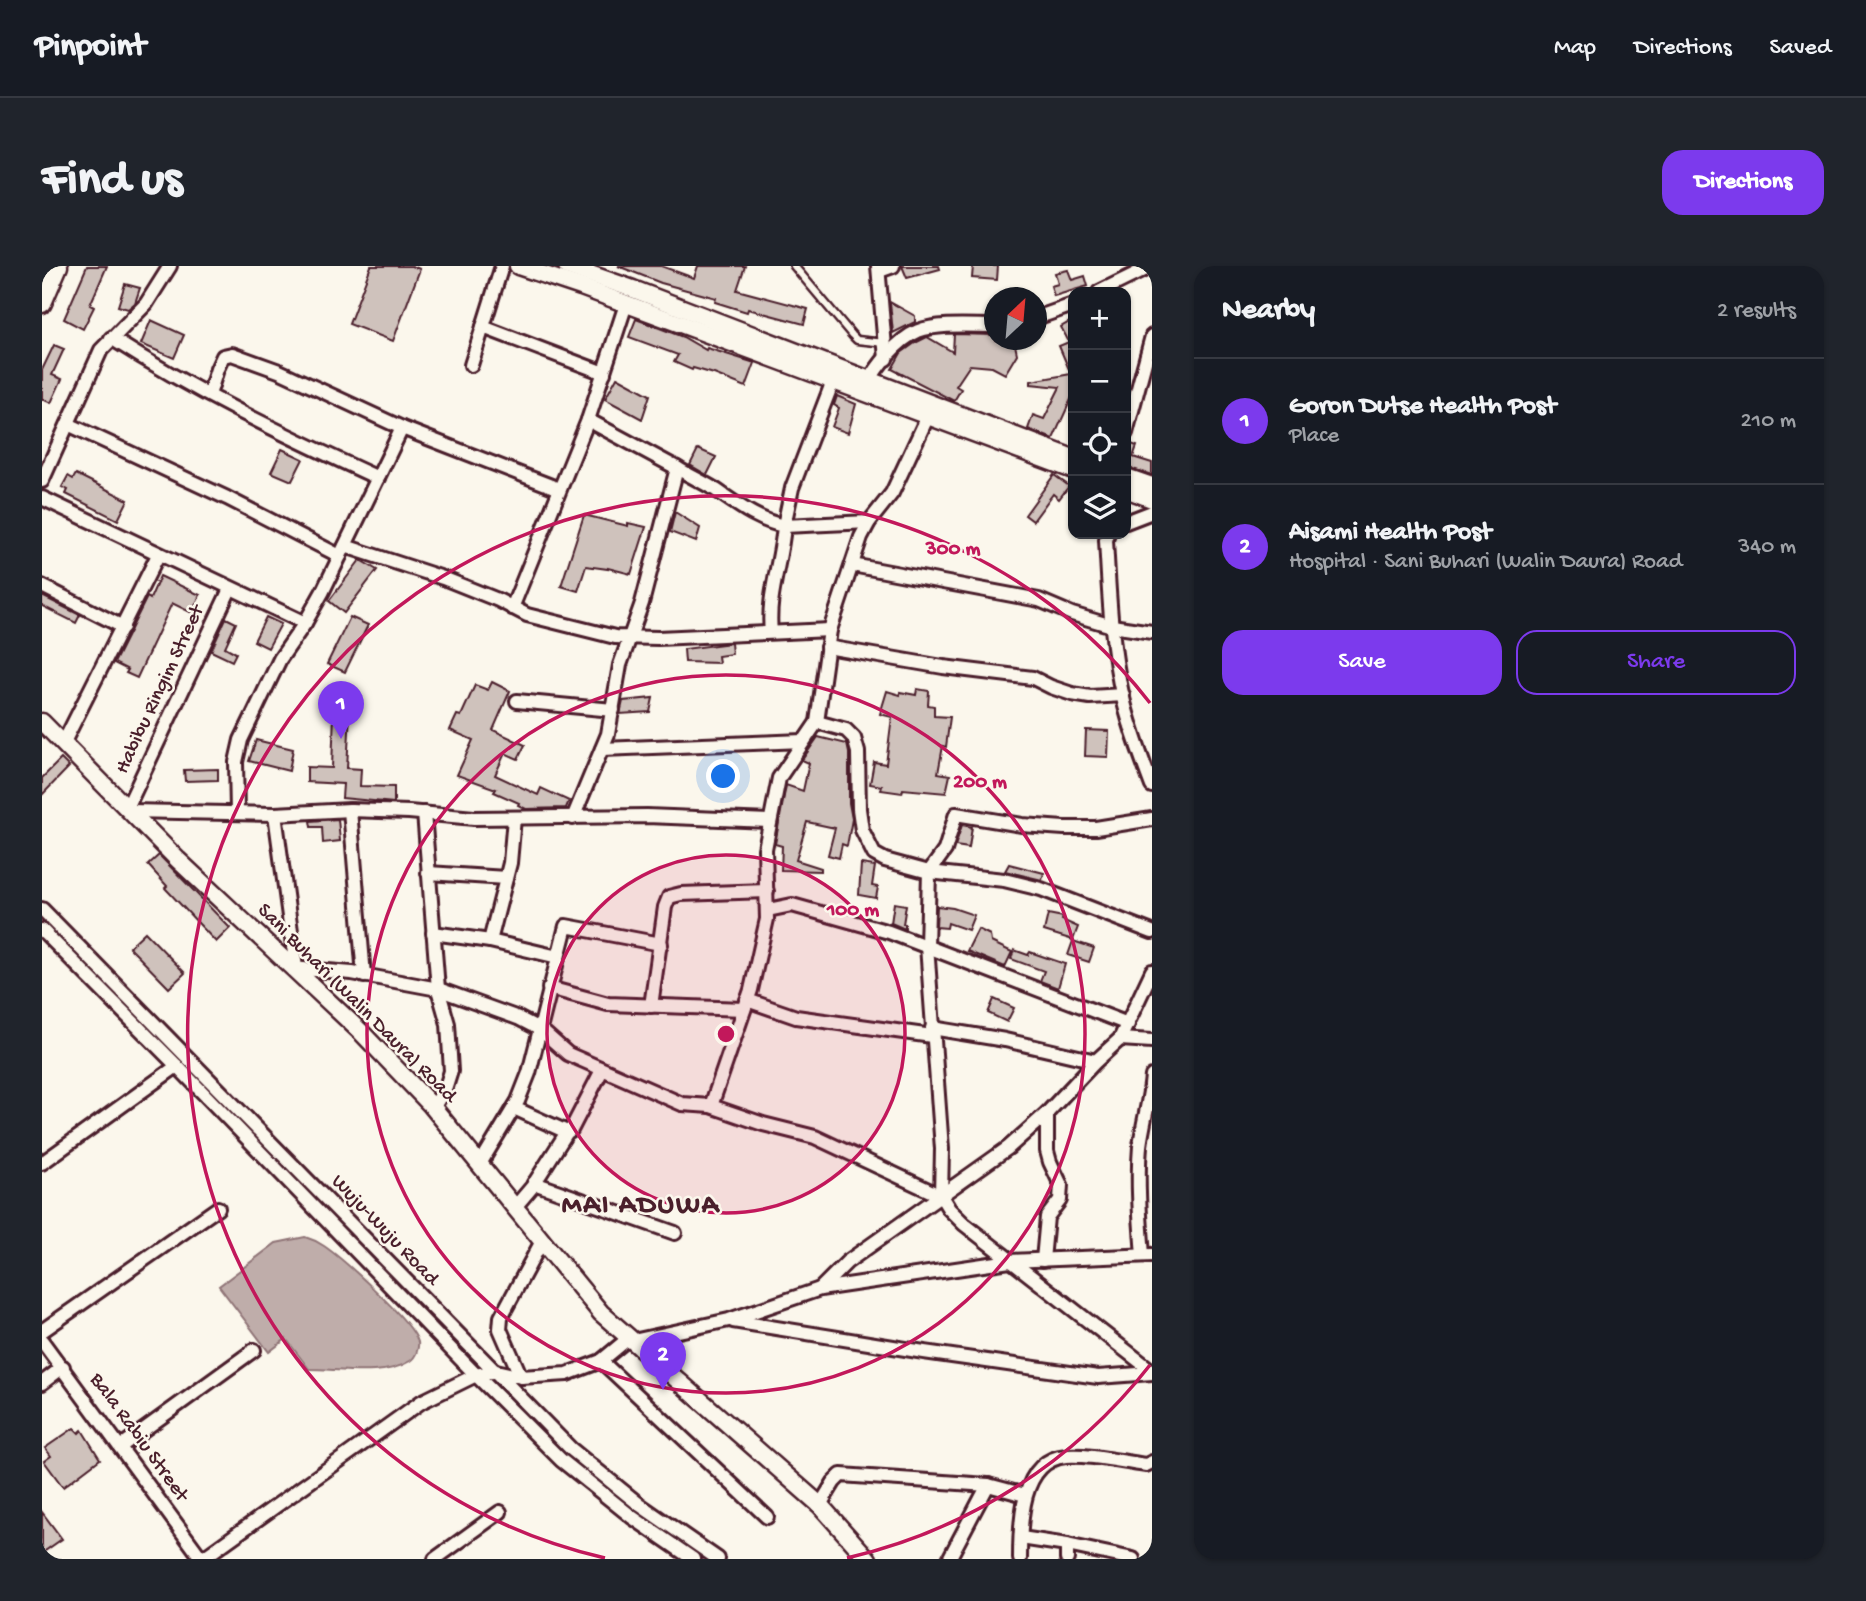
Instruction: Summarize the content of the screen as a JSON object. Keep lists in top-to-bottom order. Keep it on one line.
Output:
{"streets":{"street":["Habibu Ringim Street","Sani Buhari (Walin Daura) Road","Wuju-Wuju Road","Bala Rabiu Street"]},"crossings":[["Habibu Ringim Street","Sani Buhari (Walin Daura) Road"]],"districts":["MAI ADUWA"],"north":"top right","page":{"header":"Pinpoint","nav":["Map","Directions","Saved"],"buttons":["Directions",["Save","Share"]],"title":"Find us","heading":["Nearby","2 results"],"map_buttons":["+","−"],"list":[{"mark":"1","name":"Goron Dutse Health Post","note":"Place","value":"210 m"},{"mark":"2","name":"Aisami Health Post","note":"Hospital · Sani Buhari (Walin Daura) Road","value":"340 m"}],"pins":["1","2"]},"rings":["300 m","200 m","100 m"]}
